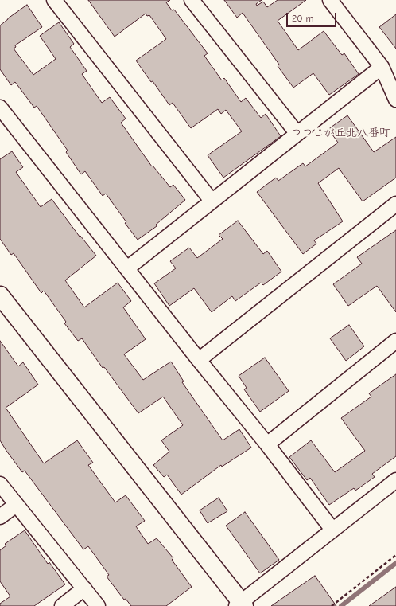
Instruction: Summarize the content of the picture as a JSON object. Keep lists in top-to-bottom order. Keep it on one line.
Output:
{"districts":["つつじが丘北八番町"],"scale_bar":"20 m"}
